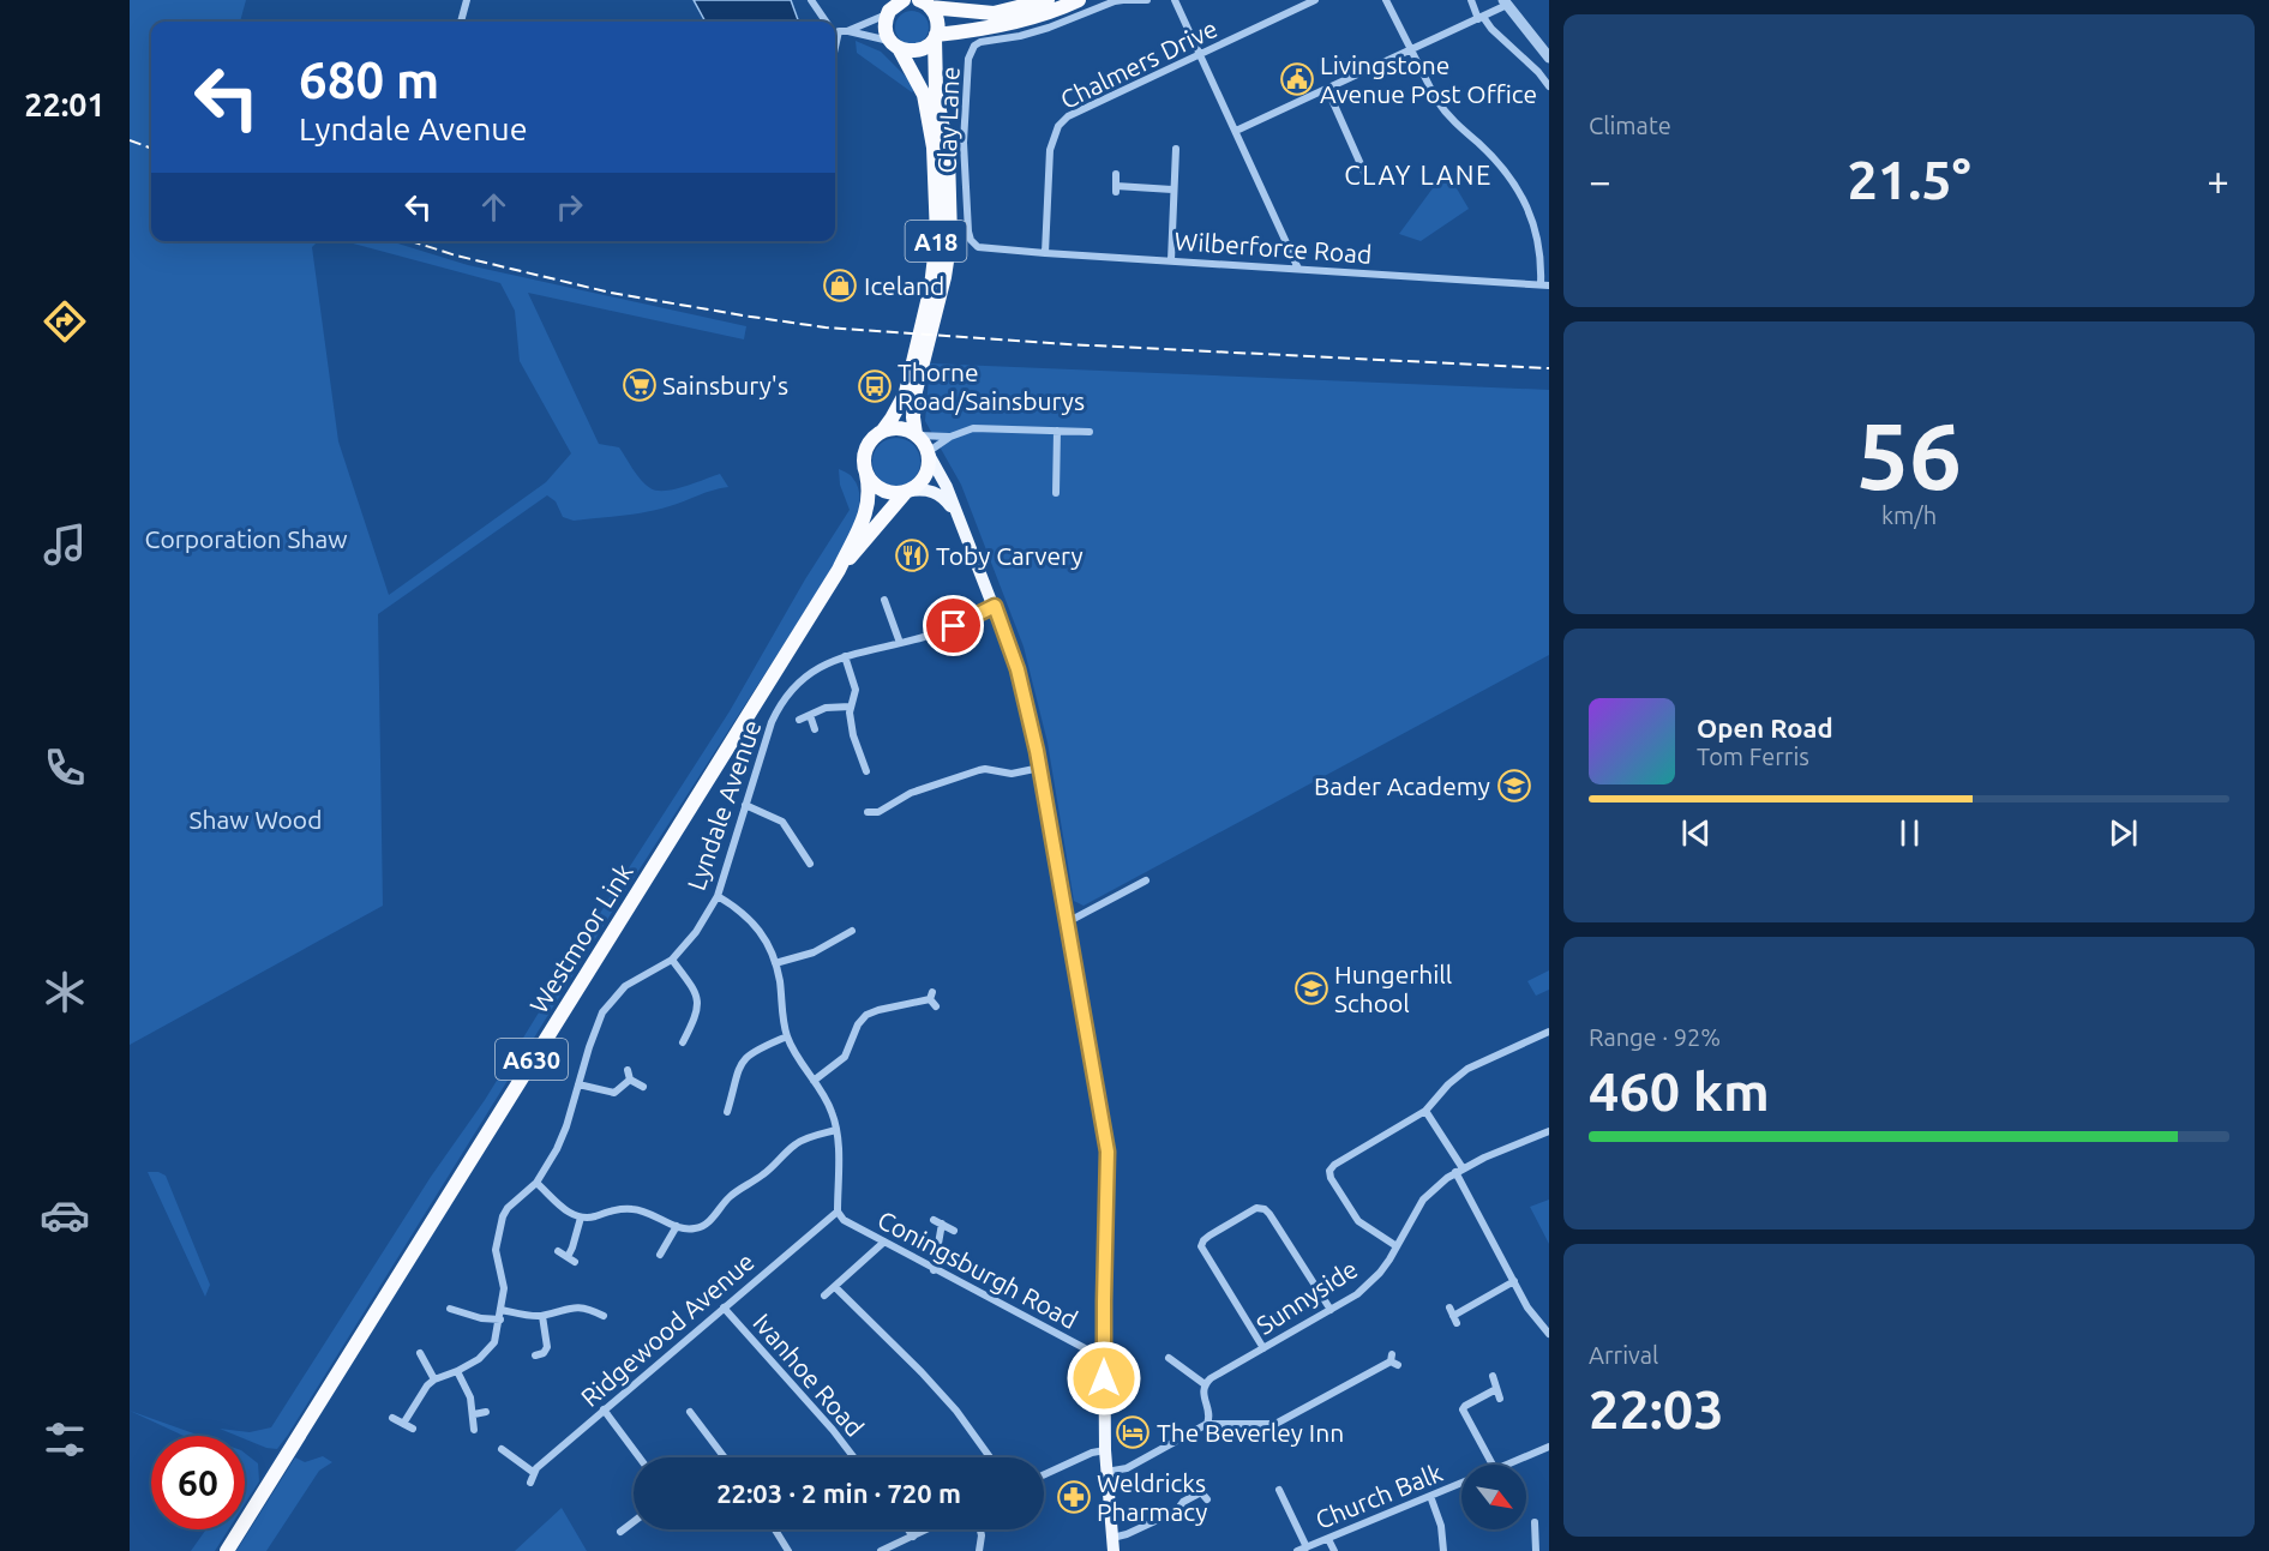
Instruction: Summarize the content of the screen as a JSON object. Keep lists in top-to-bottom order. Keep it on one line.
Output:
{"streets":{"highway":["A18","Westmoor Link","A630"],"street":["Chalmers Drive","Clay Lane","Wilberforce Road","Lyndale Avenue","Coningsburgh Road","Sunnyside","Ridgewood Avenue","Ivanhoe Road","Church Balk"]},"crossings":[["Chalmers Drive","Wilberforce Road"],["Clay Lane","Wilberforce Road"],["A18","Lyndale Avenue"],["A18","Westmoor Link"],["A18","Coningsburgh Road"],["Coningsburgh Road","Ridgewood Avenue"],["Ridgewood Avenue","Ivanhoe Road"]],"districts":["CLAY LANE"],"parks":["Corporation Shaw","Shaw Wood"],"places":{"public building":["Livingstone Avenue Post Office"],"shop":["Iceland"],"supermarket":["Sainsbury's"],"bus stop":["Thorne Road/Sainsburys"],"restaurant":["Toby Carvery"],"school or university":["Bader Academy","Hungerhill School"],"hotel":["The Beverley Inn"],"pharmacy":["Weldricks Pharmacy"]},"north":"bottom right","page":{"tabs":"22:01","tile":["Climate",["56","km/h"],["Range · 92%","460 km"],["Arrival","22:03"]],"turn":["680 m","Lyndale Avenue"],"heat":["−","21.5°","+"],"song":["Open Road","Tom Ferris"],"limit":"60","trip":"22:03 · 2 min · 720 m"}}
